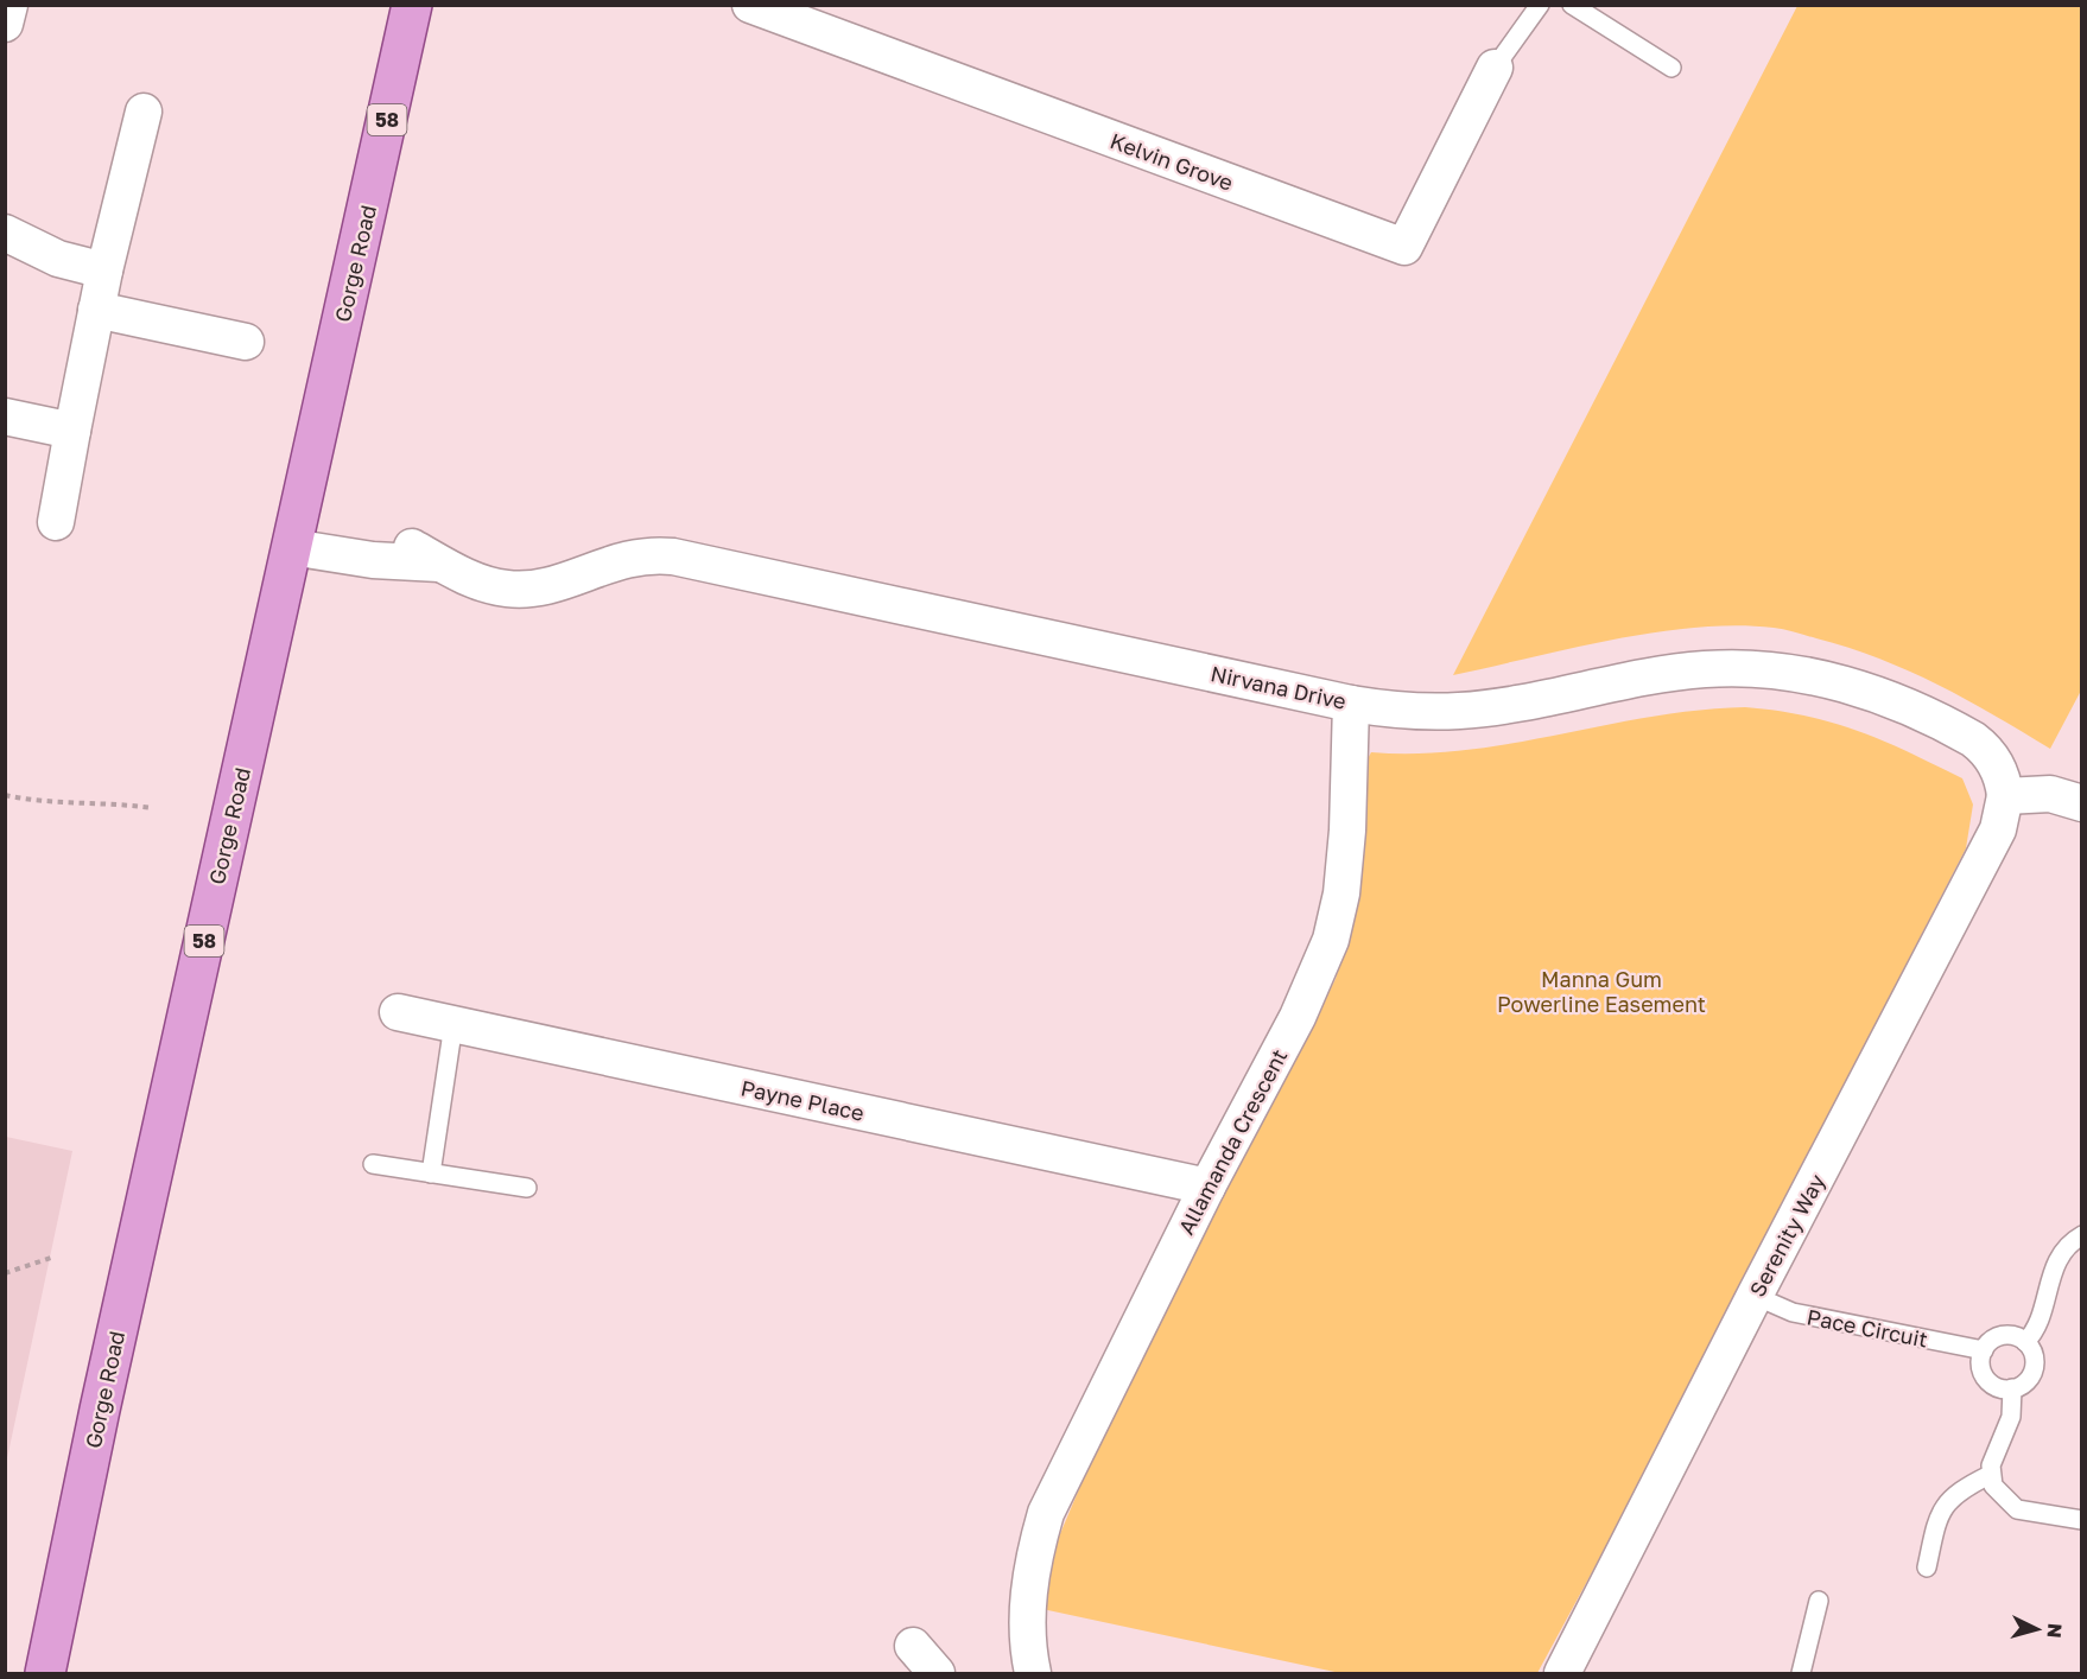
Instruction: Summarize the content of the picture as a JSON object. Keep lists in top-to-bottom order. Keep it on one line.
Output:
{"streets":{"main road":["58","Gorge Road"],"street":["Kelvin Grove","Nirvana Drive","Payne Place","Allamanda Crescent","Serenity Way"],"lane":["Pace Circuit"]},"crossings":[["Gorge Road","Nirvana Drive"],["Nirvana Drive","Allamanda Crescent"],["Nirvana Drive","Serenity Way"],["Payne Place","Allamanda Crescent"],["Serenity Way","Pace Circuit"]],"parks":["Manna Gum Powerline Easement"],"north":"right"}
